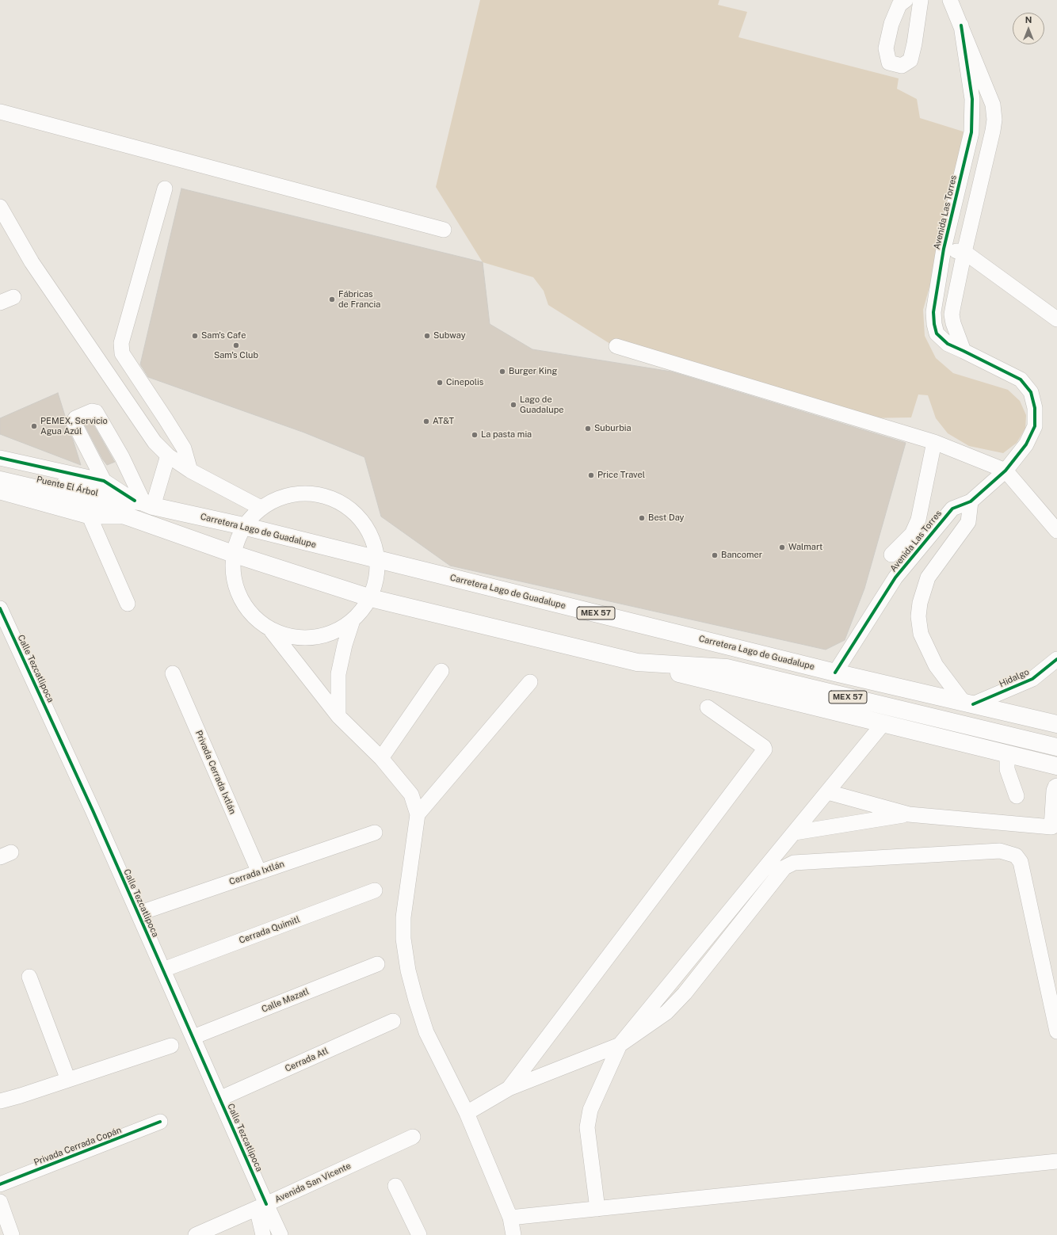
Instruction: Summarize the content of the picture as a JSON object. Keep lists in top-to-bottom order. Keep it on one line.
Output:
{"streets":{"main road":["Puente El Árbol","Carretera Lago de Guadalupe","MEX 57"],"street":["Avenida Las Torres","Calle Tezcatlipoca","Hidalgo","Privada Cerrada Ixtlán","Cerrada Ixtlán","Cerrada Quimitl","Calle Mazatl","Cerrada Atl","Privada Cerrada Copán","Avenida San Vicente"]},"crossings":[["Avenida Las Torres","Carretera Lago de Guadalupe"],["Puente El Árbol","Carretera Lago de Guadalupe"],["Carretera Lago de Guadalupe","Hidalgo"],["Calle Tezcatlipoca","Cerrada Ixtlán"],["Calle Tezcatlipoca","Cerrada Quimitl"],["Calle Tezcatlipoca","Calle Mazatl"],["Calle Tezcatlipoca","Cerrada Atl"],["Calle Tezcatlipoca","Avenida San Vicente"],["Privada Cerrada Ixtlán","Cerrada Ixtlán"]],"places":["Fábricas de Francia","Sam's Cafe","Subway","Sam's Club","Burger King","Cinepolis","Lago de Guadalupe","AT&T","PEMEX, Servicio Agua Azúl","Suburbia","La pasta mia","Price Travel","Best Day","Walmart","Bancomer"],"north":"top"}
